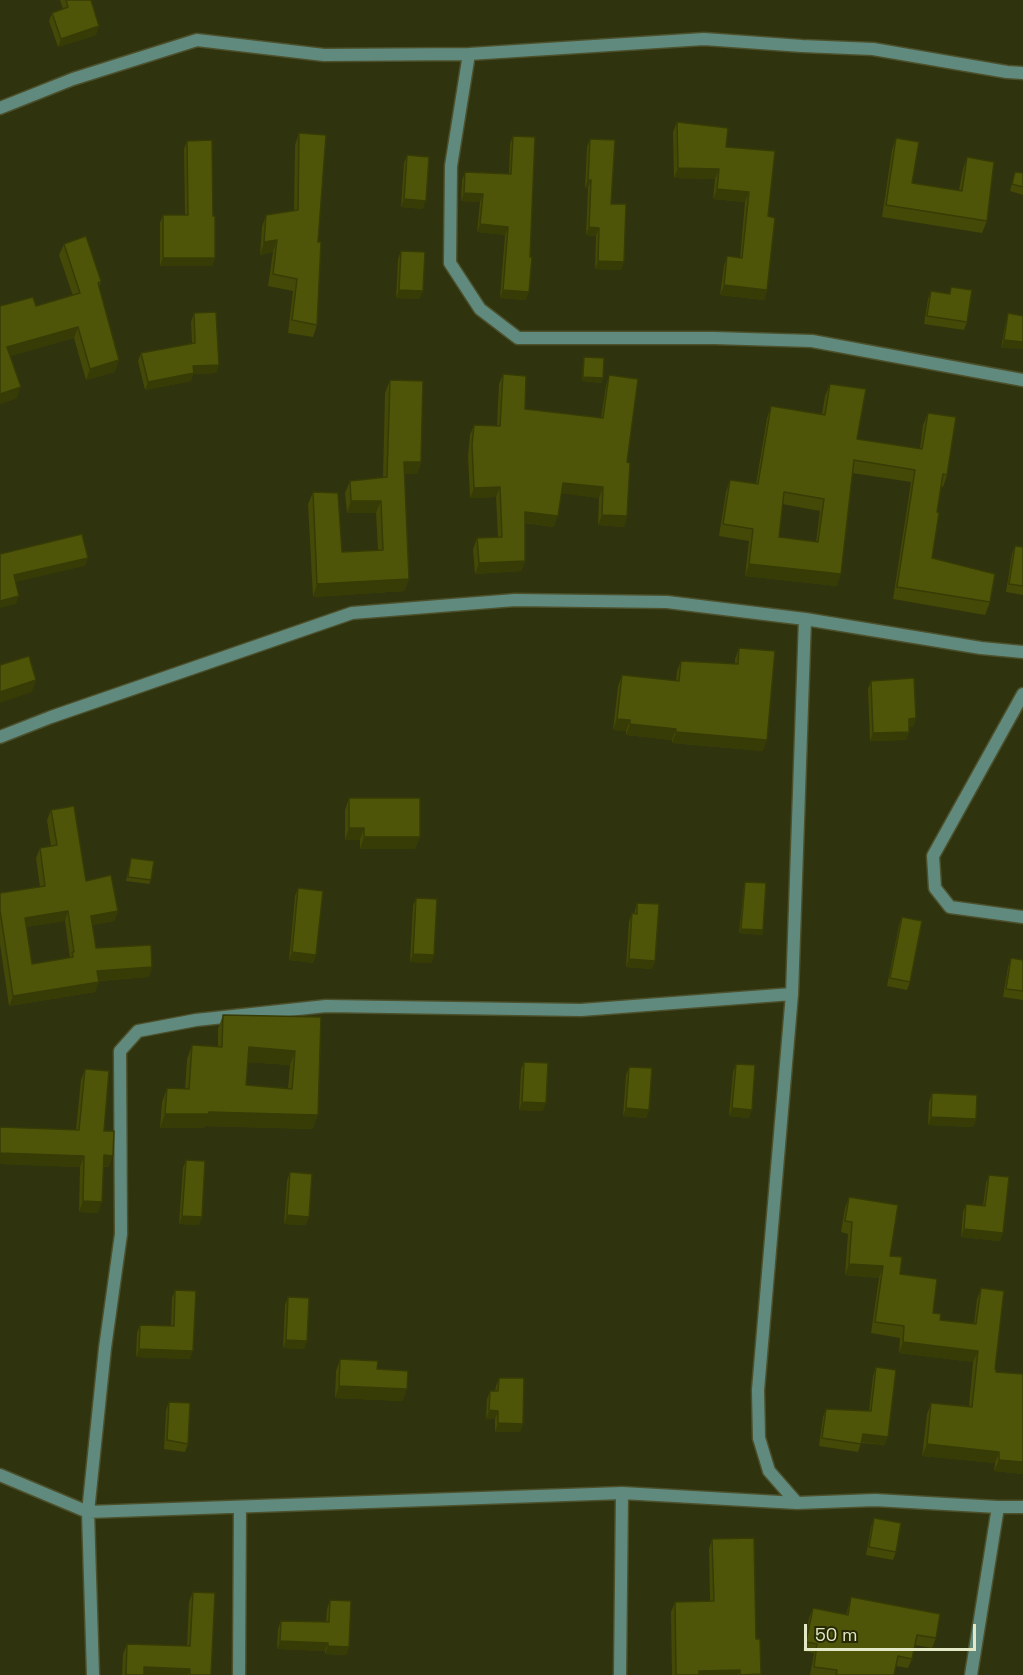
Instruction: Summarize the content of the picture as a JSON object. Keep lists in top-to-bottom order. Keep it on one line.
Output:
{"scale_bar":"50 m"}
